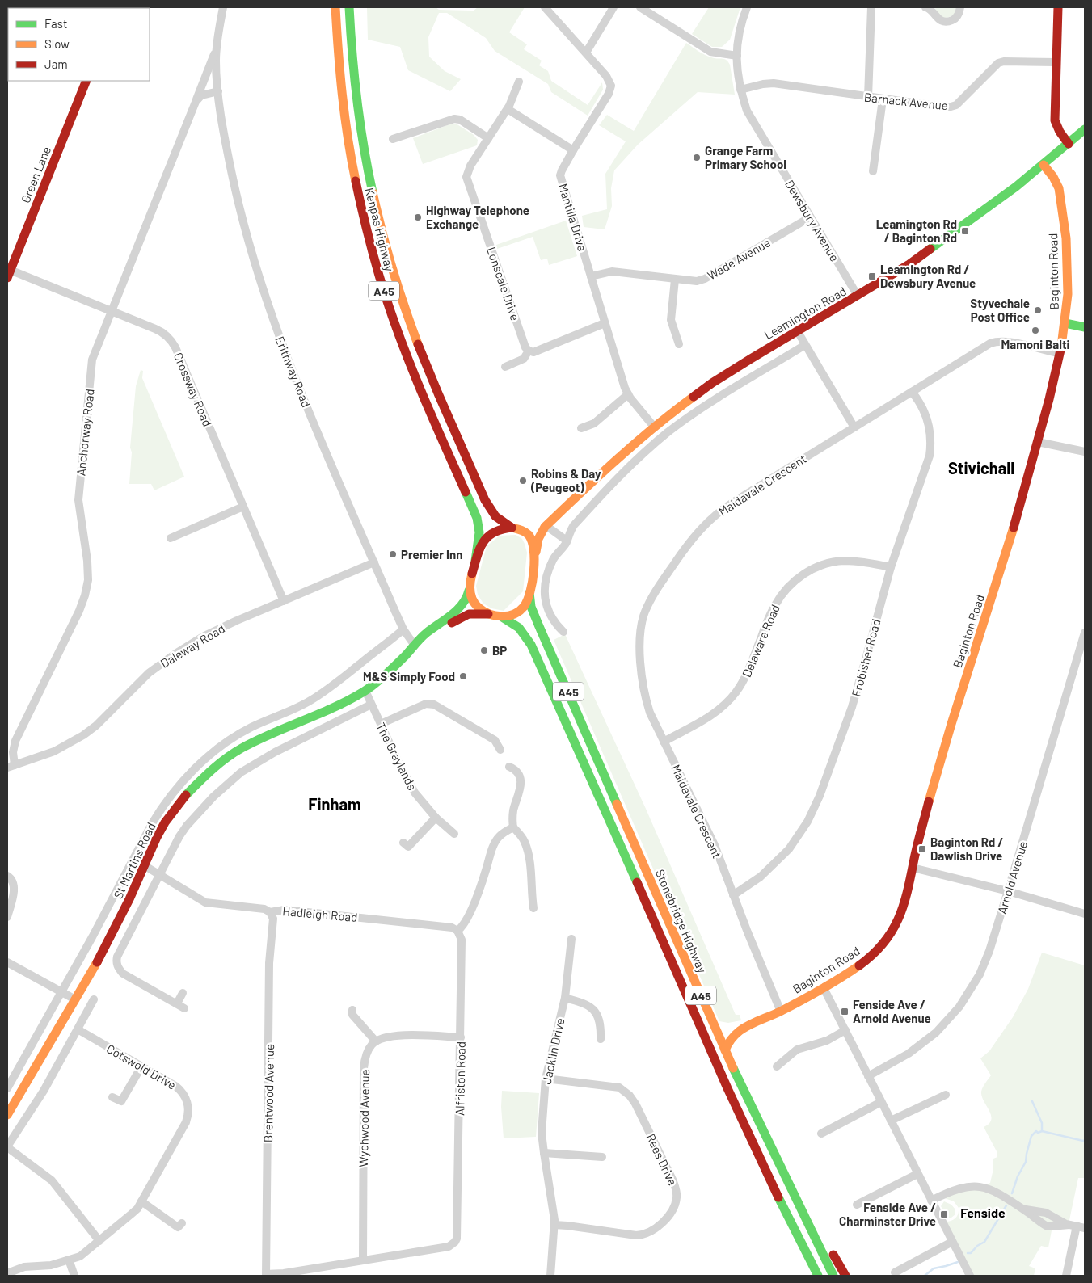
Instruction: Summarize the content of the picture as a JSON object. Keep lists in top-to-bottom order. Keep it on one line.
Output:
{"streets":{"main road":["Green Lane","Kenpas Highway","Baginton Road","A45","Leamington Road","St Martins Road","Stonebridge Highway"],"street":["Barnack Avenue","Mantilla Drive","Dewsbury Avenue","Wade Avenue","Lonscale Drive","Erithway Road","Crossway Road","Anchorway Road","Maidavale Crescent","Delaware Road","Daleway Road","Frobisher Road","The Graylands","Arnold Avenue","Hadleigh Road","Jacklin Drive","Cotswold Drive","Alfriston Road","Brentwood Avenue","Wychwood Avenue","Rees Drive"]},"crossings":[["Barnack Avenue","Dewsbury Avenue"],["Green Lane","Crossway Road"],["Mantilla Drive","Wade Avenue"],["Mantilla Drive","Leamington Road"],["Dewsbury Avenue","Wade Avenue"],["Dewsbury Avenue","Leamington Road"],["Kenpas Highway","Leamington Road"],["Kenpas Highway","St Martins Road"],["Kenpas Highway","Stonebridge Highway"],["Baginton Road","Leamington Road"],["Baginton Road","Maidavale Crescent"],["Baginton Road","Stonebridge Highway"],["A45","Stonebridge Highway"],["Leamington Road","St Martins Road"],["Leamington Road","Stonebridge Highway"],["Erithway Road","Anchorway Road"],["Erithway Road","Daleway Road"],["Erithway Road","St Martins Road"],["Crossway Road","Anchorway Road"],["Crossway Road","Daleway Road"],["Anchorway Road","Daleway Road"],["Maidavale Crescent","Delaware Road"],["Maidavale Crescent","Frobisher Road"],["Delaware Road","Frobisher Road"],["The Graylands","St Martins Road"],["St Martins Road","Hadleigh Road"],["St Martins Road","Stonebridge Highway"],["Hadleigh Road","Alfriston Road"],["Hadleigh Road","Brentwood Avenue"],["Jacklin Drive","Rees Drive"],["Alfriston Road","Brentwood Avenue"],["Alfriston Road","Wychwood Avenue"]],"districts":["Stivichall","Finham","Fenside"],"places":{"other":["Grange Farm Primary School","Highway Telephone Exchange","Styvechale Post Office","Mamoni Balti","Robins & Day (Peugeot)","Premier Inn","BP","M&S Simply Food"],"transit":["Leamington Rd / Baginton Rd","Leamington Rd / Dewsbury Avenue","Baginton Rd / Dawlish Drive","Fenside Ave / Arnold Avenue","Fenside Ave / Charminster Drive"]},"legend":["Fast","Slow","Jam"]}
